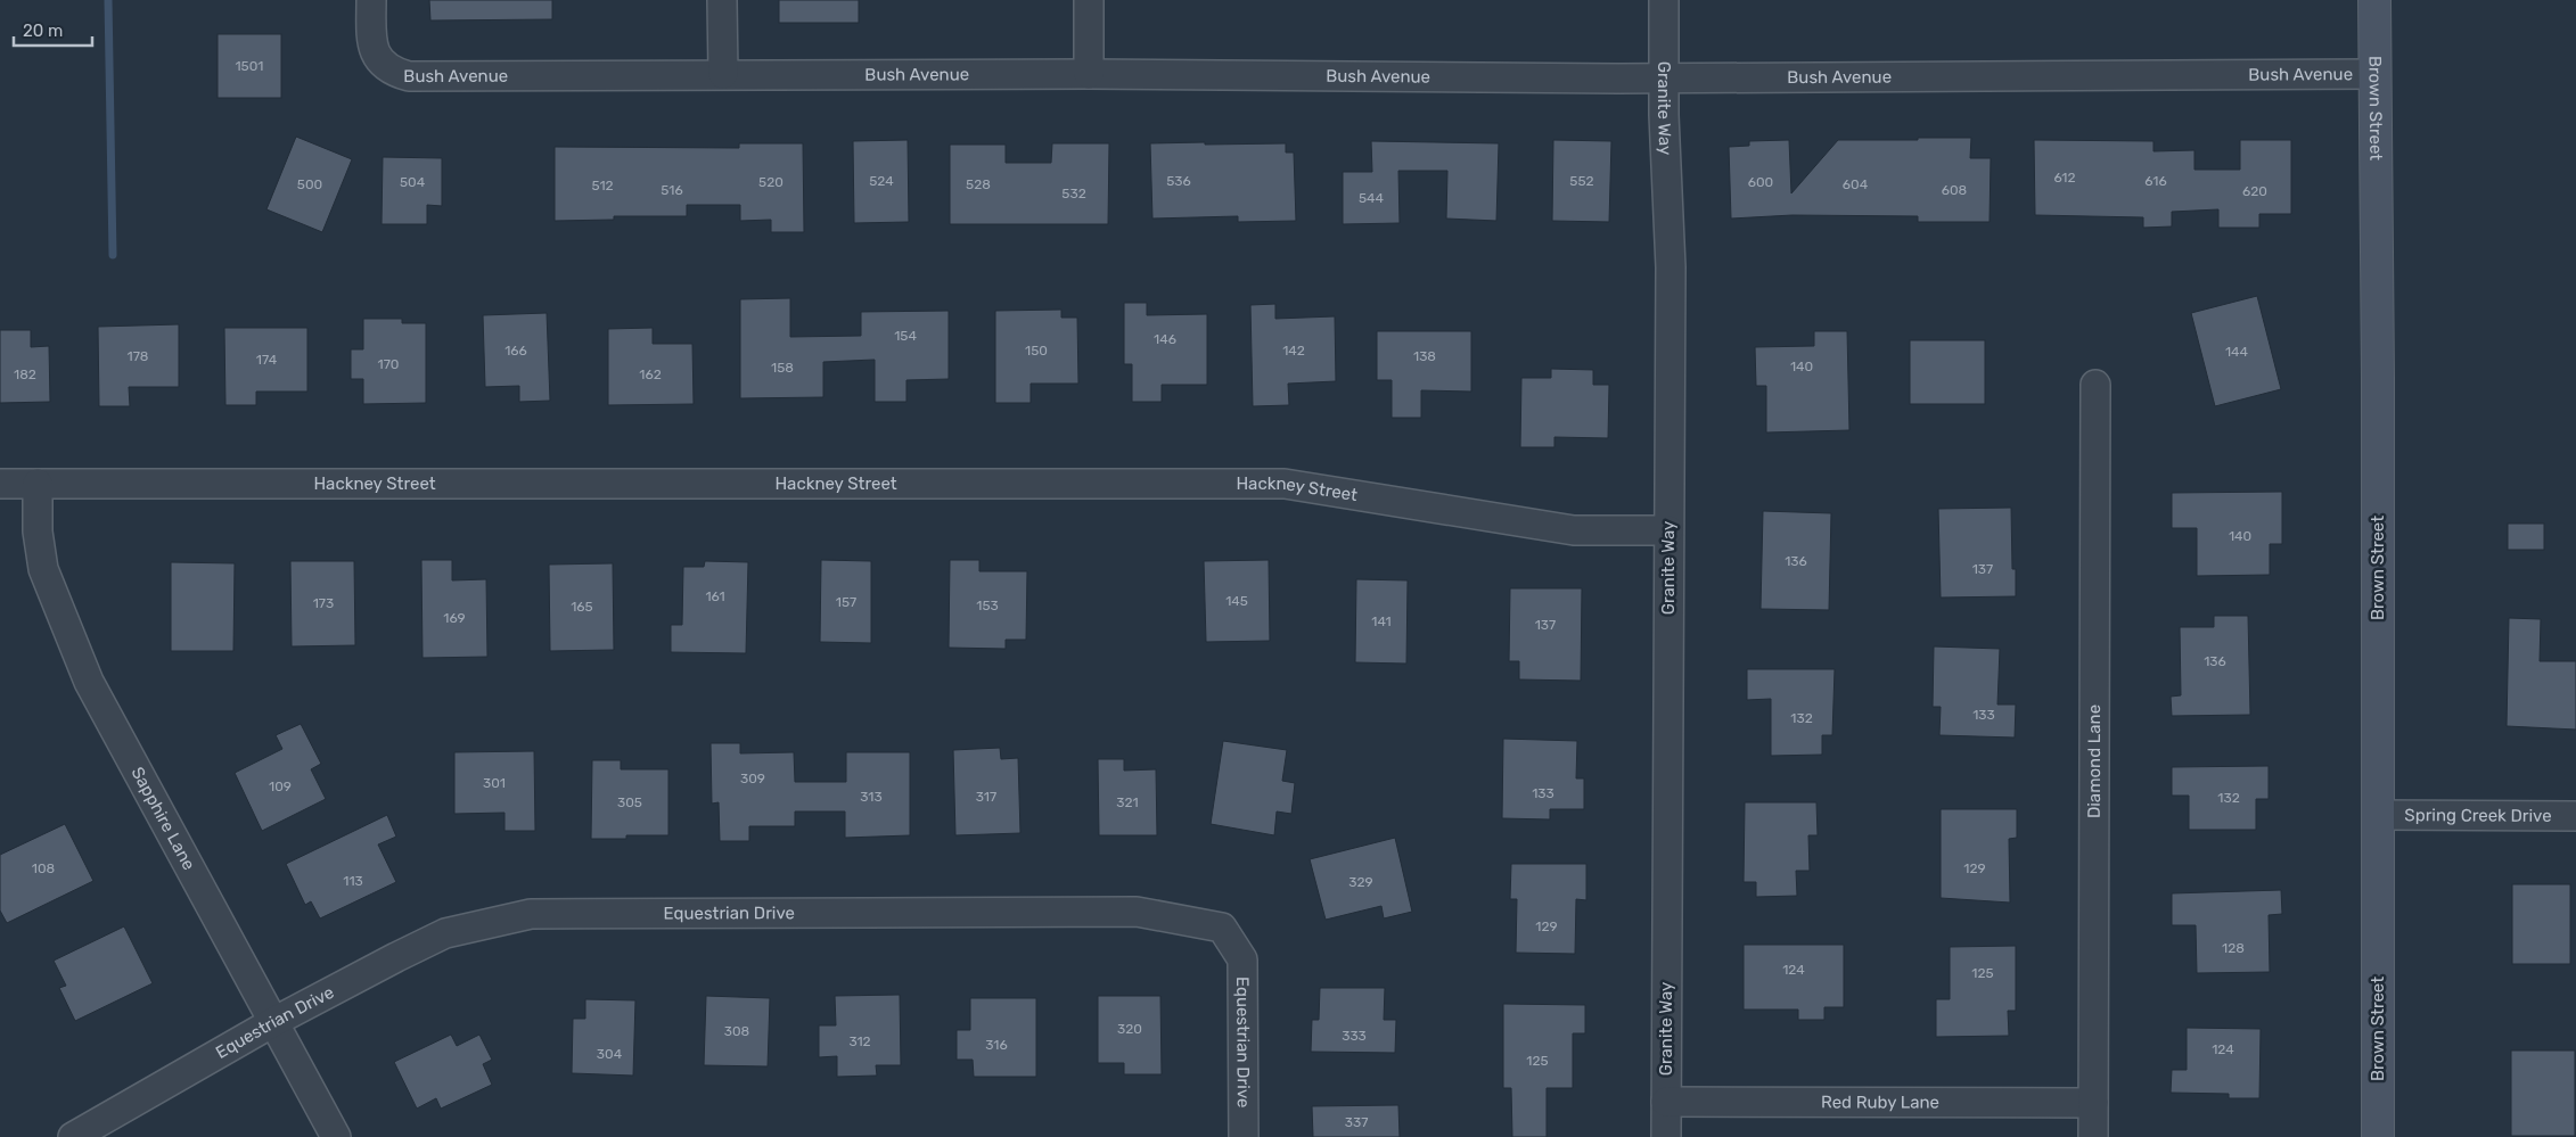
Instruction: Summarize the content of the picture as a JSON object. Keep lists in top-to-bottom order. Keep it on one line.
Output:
{"streets":{"main road":["Brown Street"],"street":["Bush Avenue","Granite Way","Hackney Street","Diamond Lane","Spring Creek Drive","Sapphire Lane","Equestrian Drive","Red Ruby Lane"]},"crossings":[["Bush Avenue","Granite Way"],["Bush Avenue","Brown Street"],["Granite Way","Hackney Street"],["Granite Way","Red Ruby Lane"],["Brown Street","Spring Creek Drive"],["Hackney Street","Sapphire Lane"],["Diamond Lane","Red Ruby Lane"],["Sapphire Lane","Equestrian Drive"]],"house_numbers":["1501","612","524","536","552","616","504","520","600","500","528","604","512","516","608","620","532","544","154","146","166","150","142","144","178","138","174","170","140","158","182","162","140","136","137","161","145","157","173","153","165","169","141","137","136","133","132","309","301","109","133","313","317","132","305","321","108","129","113","329","129","128","124","125","320","308","333","312","316","124","304","125","337"],"scale_bar":"20 m"}
